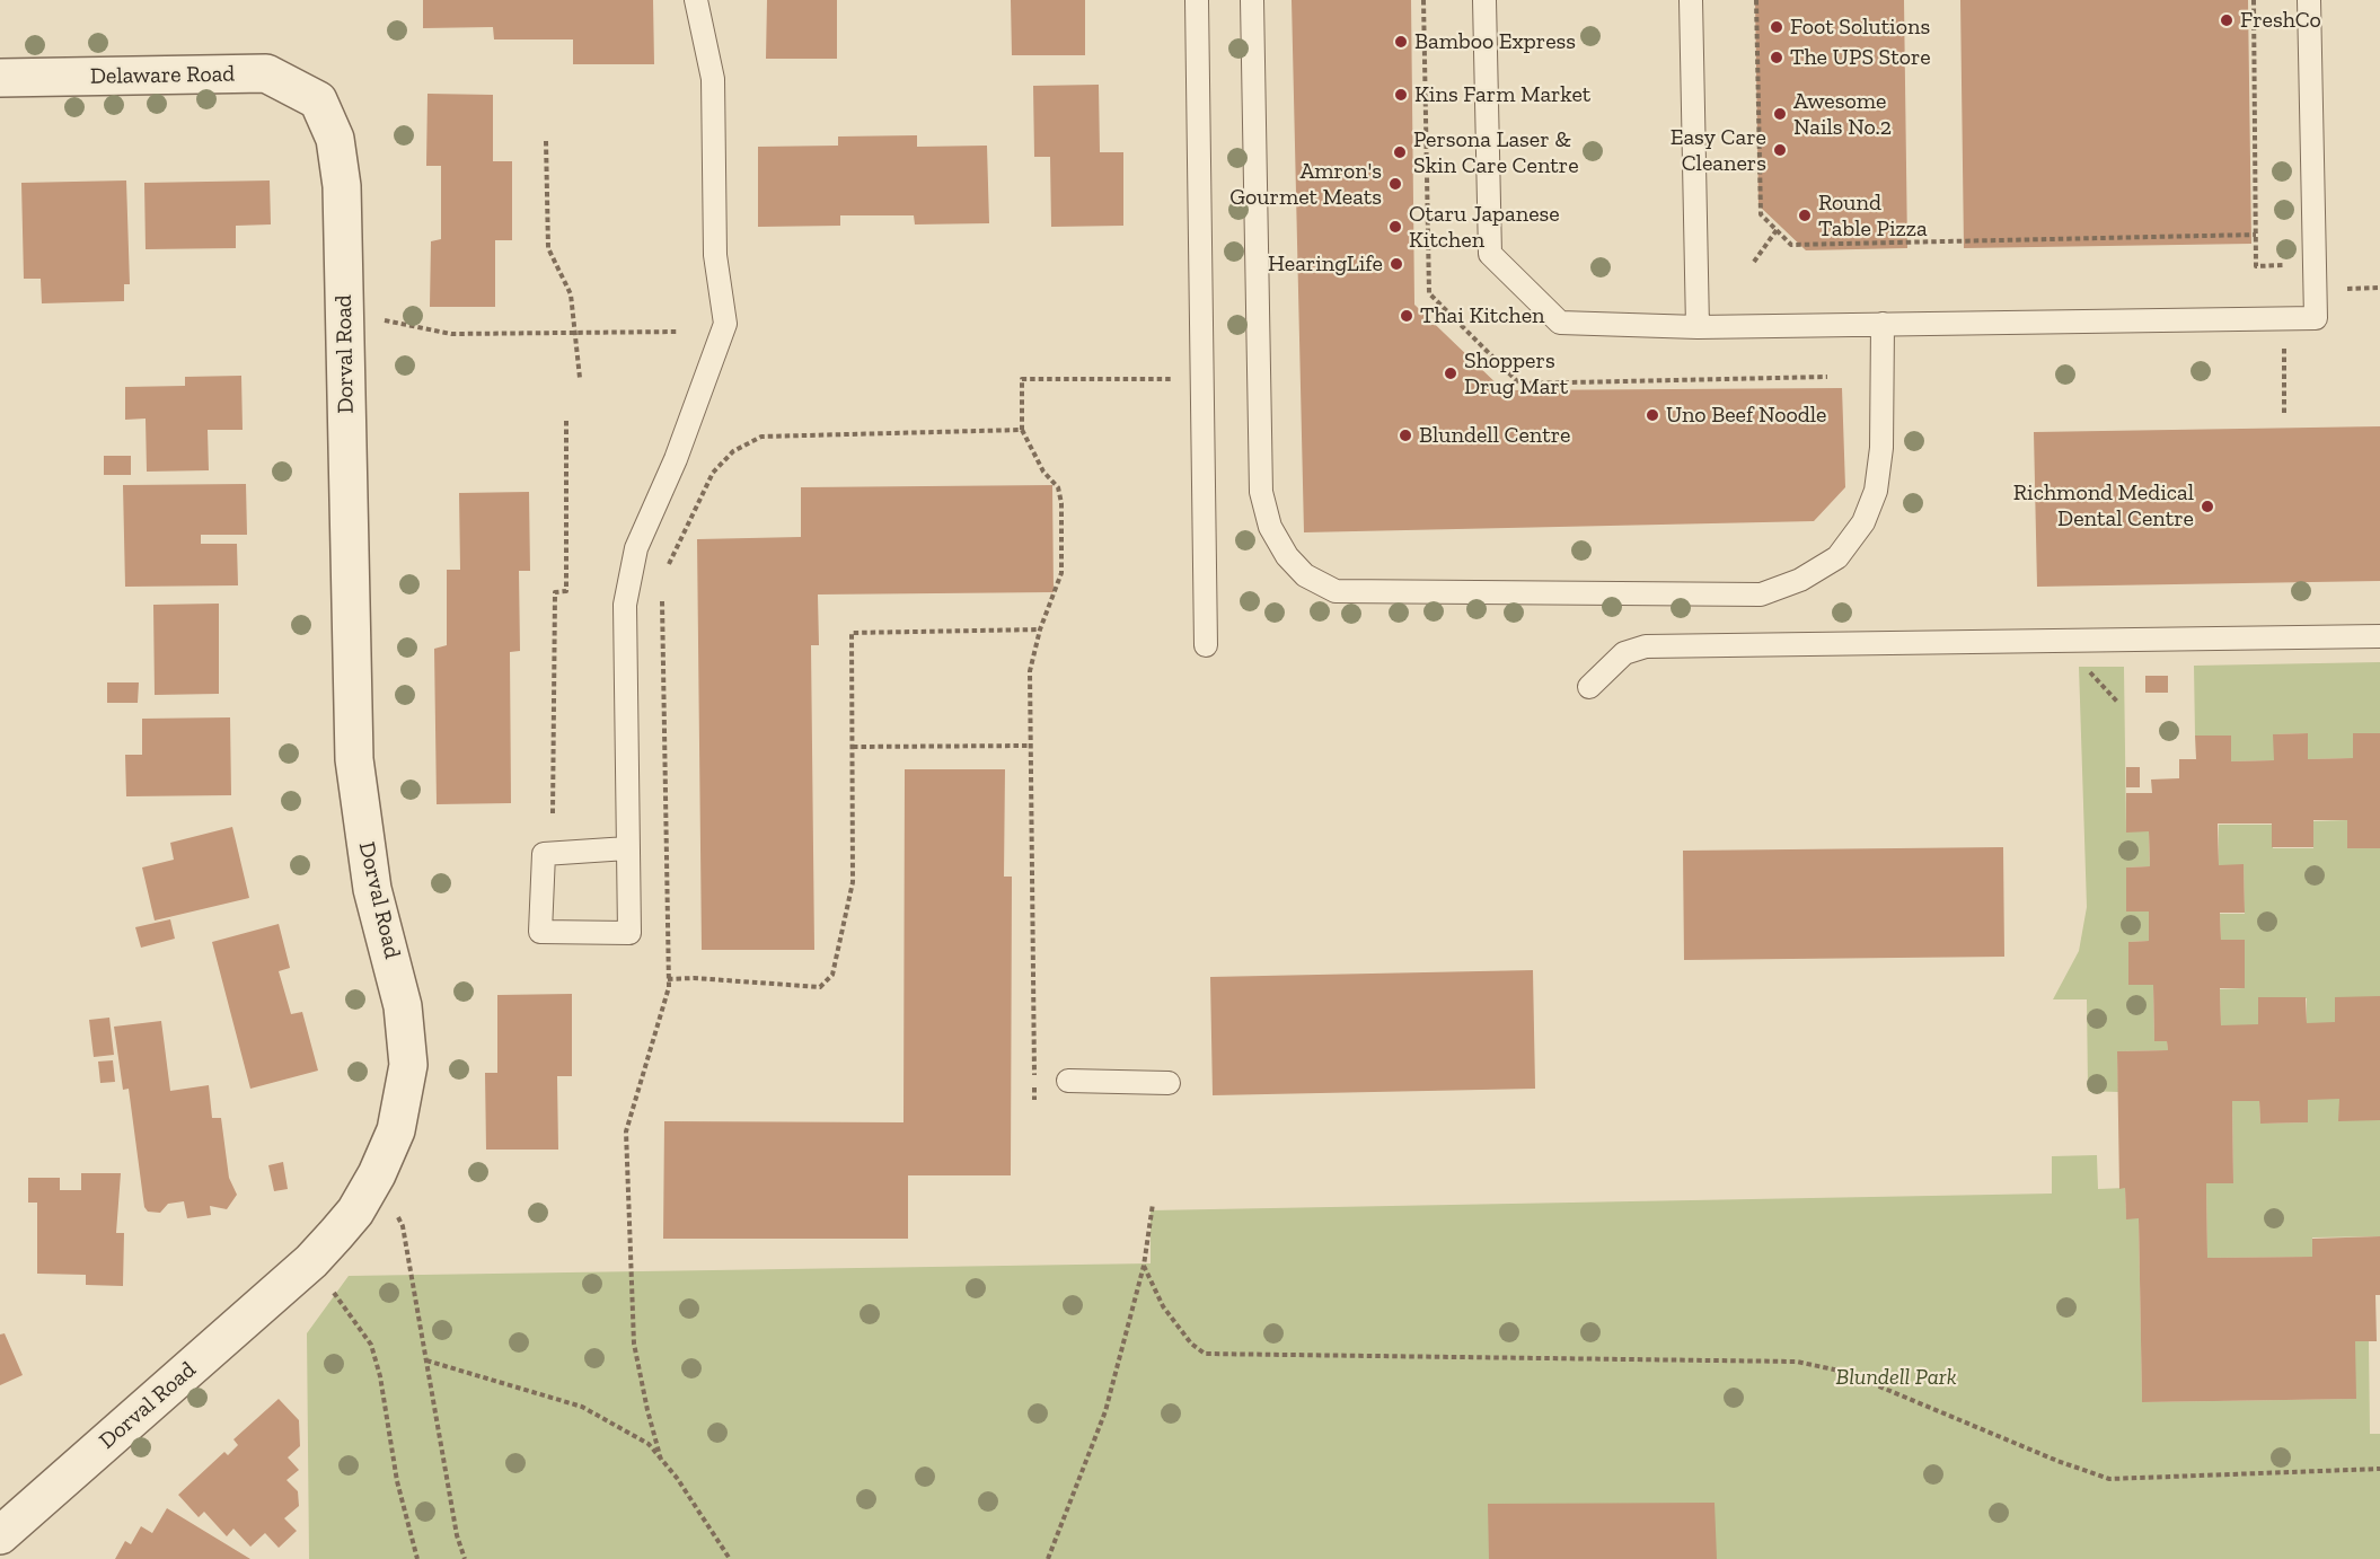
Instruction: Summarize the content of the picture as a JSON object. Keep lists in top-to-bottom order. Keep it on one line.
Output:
{"streets":{"street":["Delaware Road","Dorval Road"]},"crossings":[["Delaware Road","Dorval Road"]],"parks":["Blundell Park"],"places":["FreshCo","Foot Solutions","Bamboo Express","The UPS Store","Kins Farm Market","Awesome Nails No.2","Easy Care Cleaners","Persona Laser & Skin Care Centre","Amron's Gourmet Meats","Round Table Pizza","Otaru Japanese Kitchen","HearingLife","Thai Kitchen","Shoppers Drug Mart","Uno Beef Noodle","Blundell Centre","Richmond Medical Dental Centre"]}
